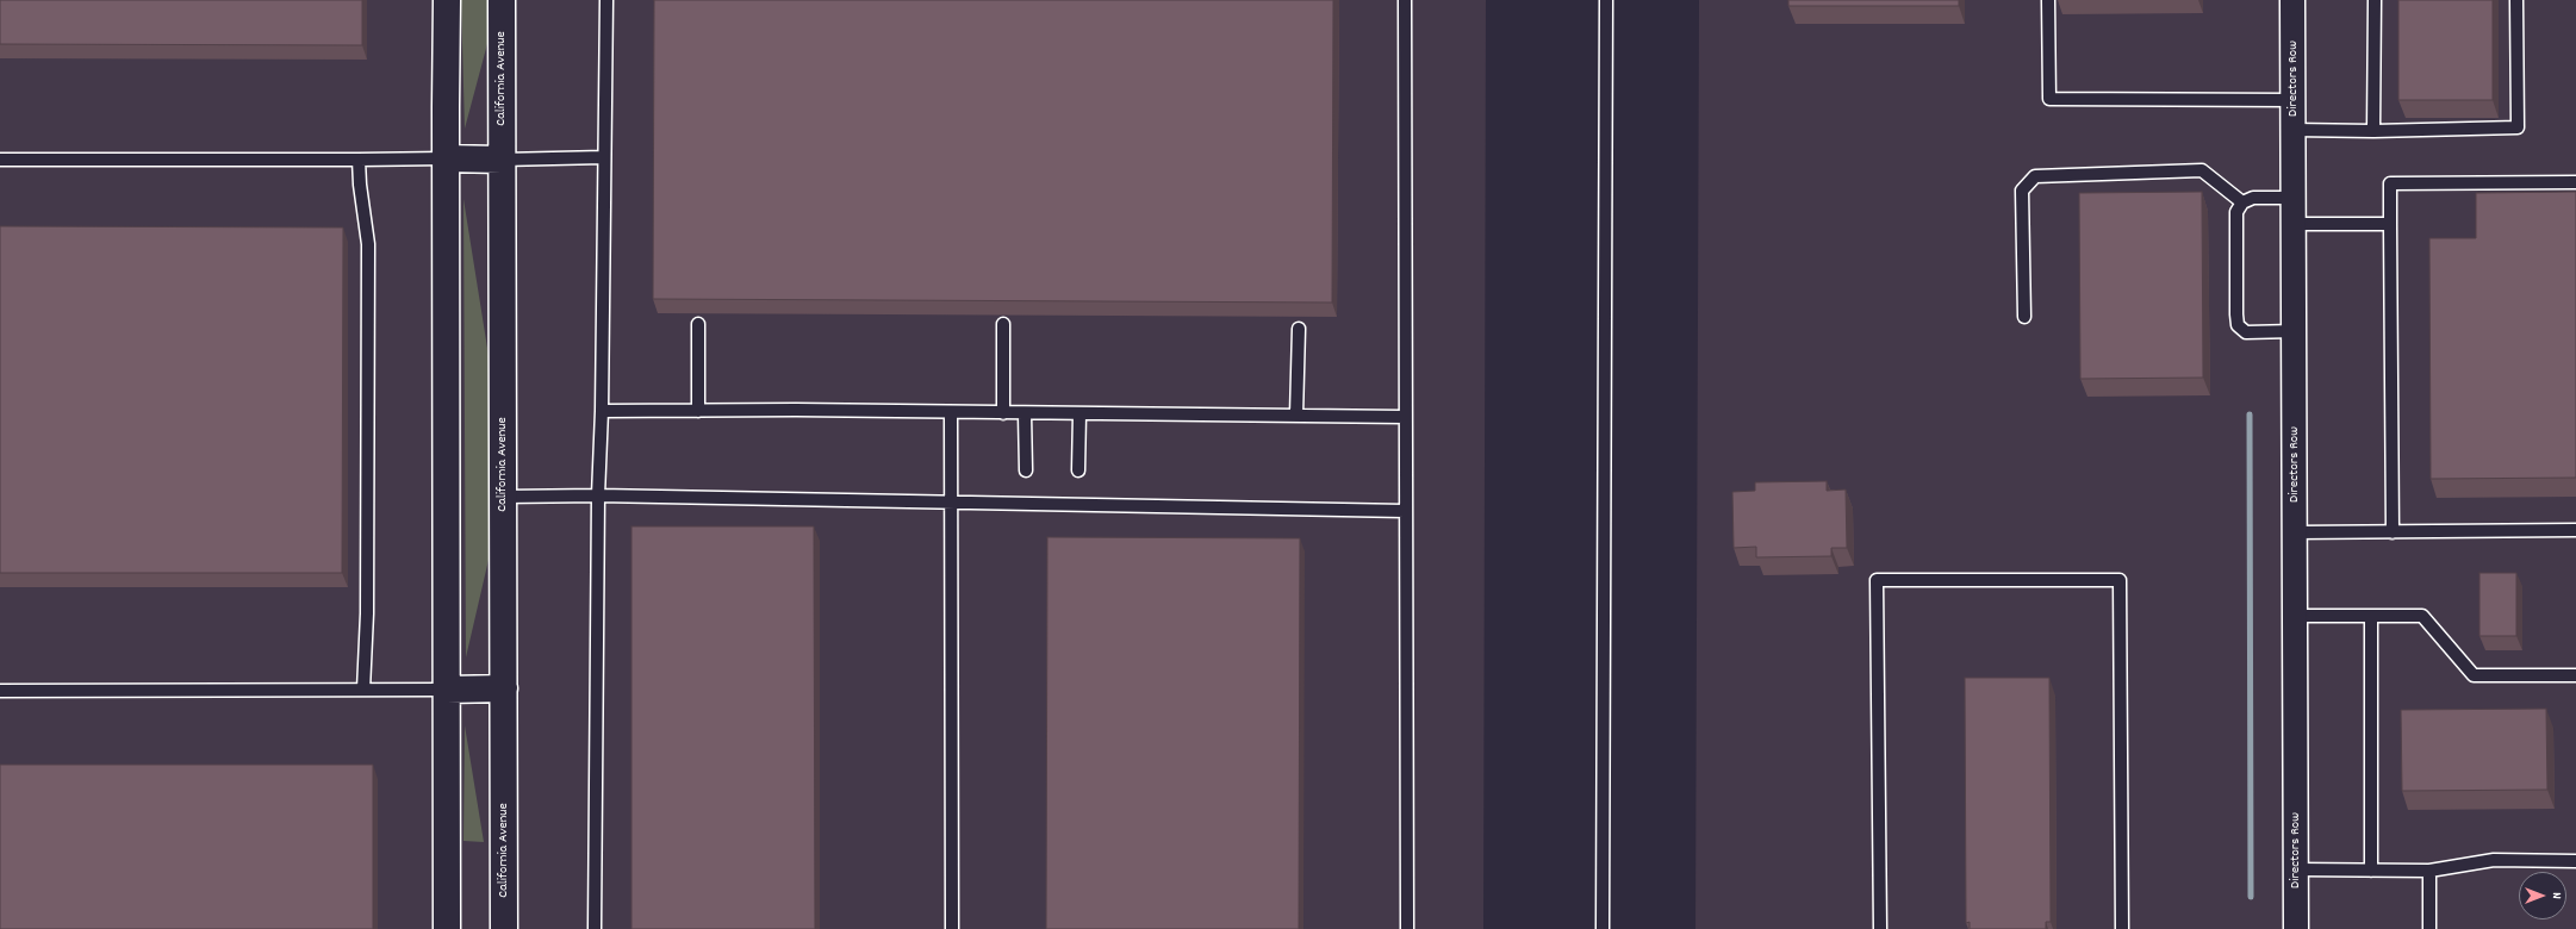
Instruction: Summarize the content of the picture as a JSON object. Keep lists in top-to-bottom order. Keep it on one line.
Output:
{"streets":{"main road":["California Avenue"],"street":["Directors Row"]},"north":"right"}
